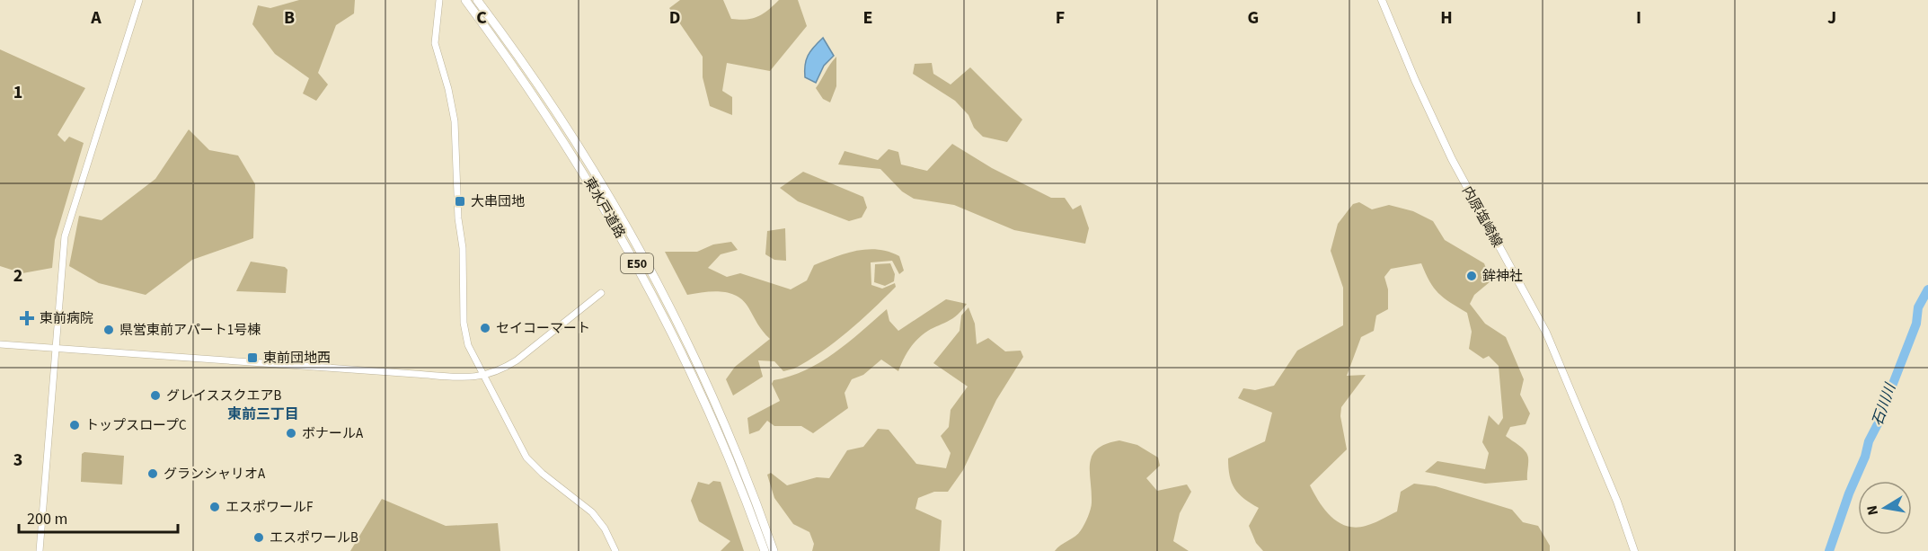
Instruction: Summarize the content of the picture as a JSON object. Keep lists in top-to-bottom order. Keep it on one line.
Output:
{"streets":{"highway":["東水戸道路","E50"],"main road":["内原塩崎線"]},"districts":["東前三丁目"],"water":["石川川"],"places":{"transit":["大串団地","東前団地西"],"other":["鉾神社","セイコーマート","県営東前アパート1号棟","グレイススクエアB","トップスロープC","ボナールA","グランシャリオA","エスポワールF","エスポワールB"],"health":["東前病院"]},"scale_bar":"200 m","north":"left","grid":{"columns":["A","B","C","D","E","F","G","H","I","J"],"rows":["1","2","3"]}}
